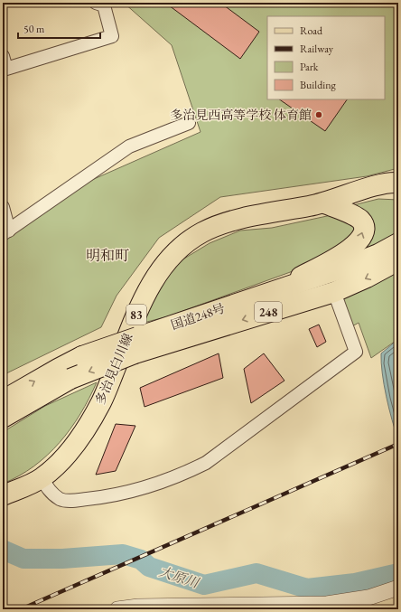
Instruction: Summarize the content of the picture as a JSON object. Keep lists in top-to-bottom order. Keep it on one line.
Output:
{"streets":{"main road":["248","83","国道248号","多治見白川線"]},"districts":["明和町"],"water":["大原川"],"places":["多治見西高等学校 体育館"],"legend":["Road","Railway","Park","Building"],"scale_bar":"50 m"}
